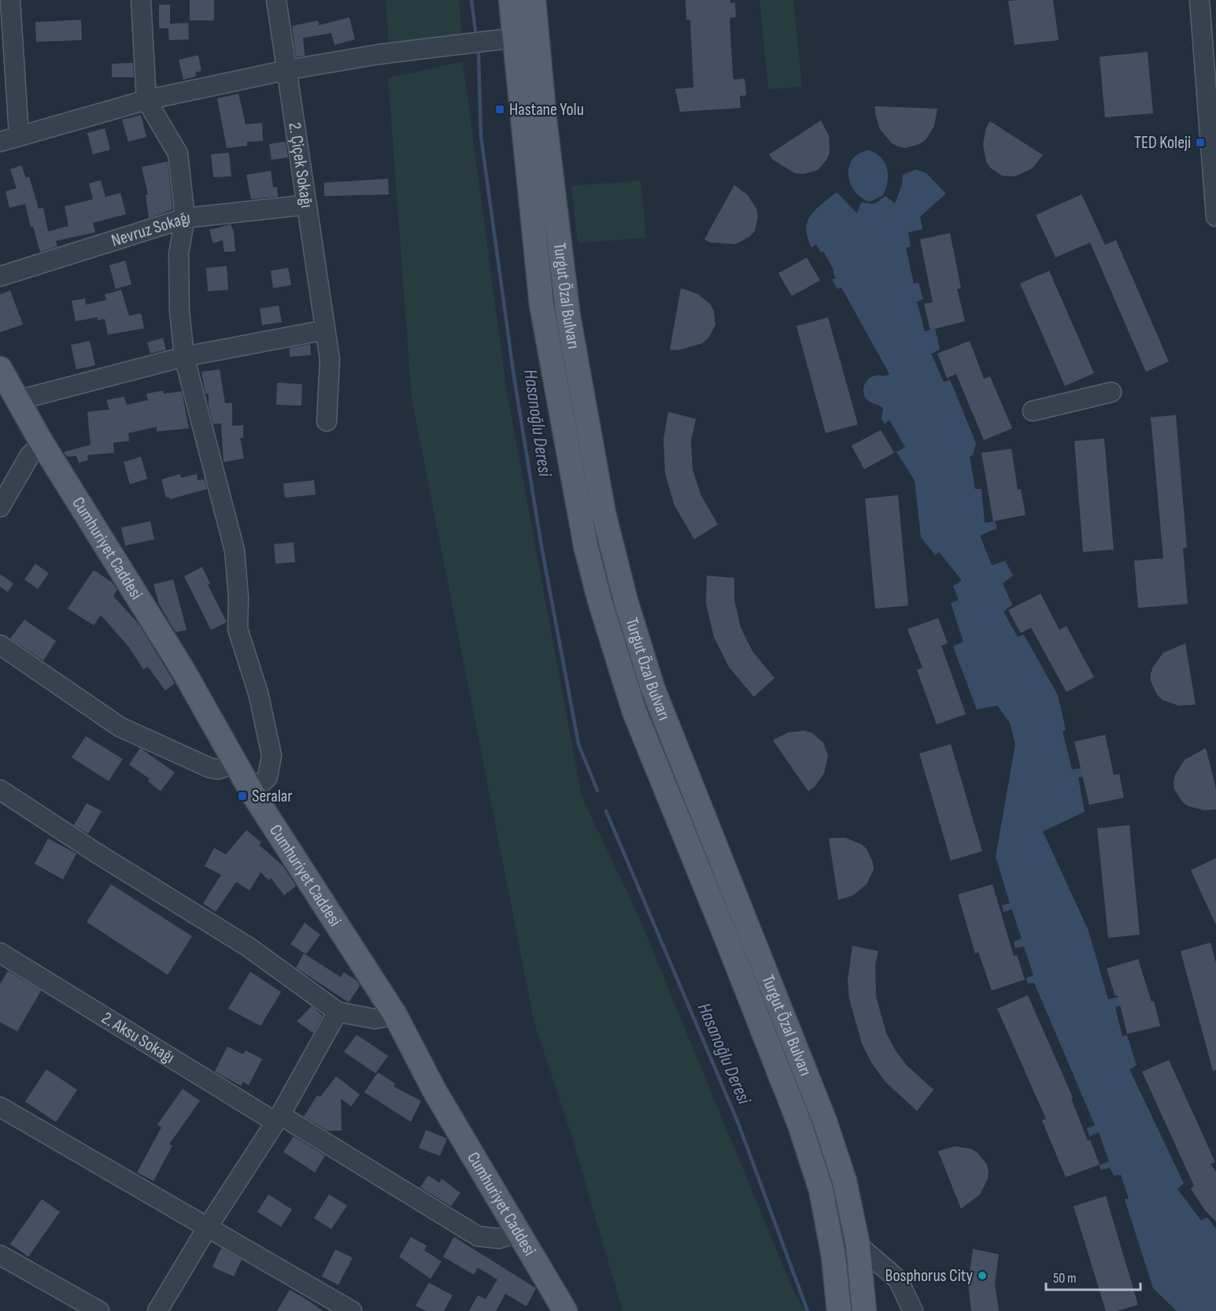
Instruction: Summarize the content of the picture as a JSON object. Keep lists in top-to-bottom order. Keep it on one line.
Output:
{"streets":{"main road":["Turgut Özal Bulvarı","Cumhuriyet Caddesi"],"street":["2. Çiçek Sokağı","Nevruz Sokağı","2. Aksu Sokağı"]},"crossings":[["2. Çiçek Sokağı","Nevruz Sokağı"],["Cumhuriyet Caddesi","2. Aksu Sokağı"]],"water":["Hasanoğlu Deresi"],"places":{"transit":["Hastane Yolu","TED Koleji","Seralar"],"other":["Bosphorus City"]},"scale_bar":"50 m"}
